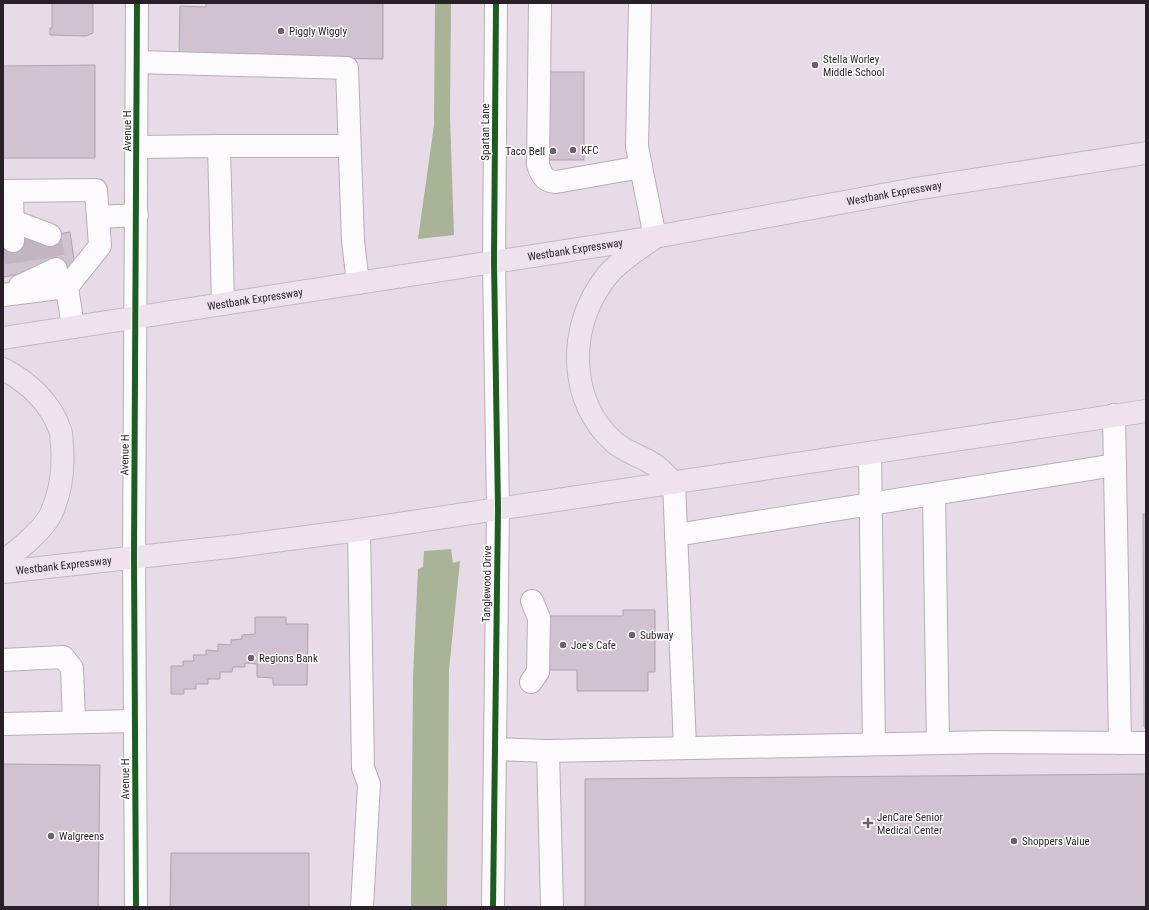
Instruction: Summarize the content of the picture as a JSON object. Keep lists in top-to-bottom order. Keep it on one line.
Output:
{"streets":{"highway":["Westbank Expressway"],"street":["Avenue H","Spartan Lane","Tanglewood Drive"]},"crossings":[["Avenue H","Westbank Expressway"],["Spartan Lane","Westbank Expressway"],["Spartan Lane","Tanglewood Drive"],["Westbank Expressway","Tanglewood Drive"]],"places":{"other":["Piggly Wiggly","Stella Worley Middle School","KFC","Taco Bell","Subway","Joe's Cafe","Regions Bank","Walgreens","Shoppers Value"],"health":["JenCare Senior Medical Center"]}}
